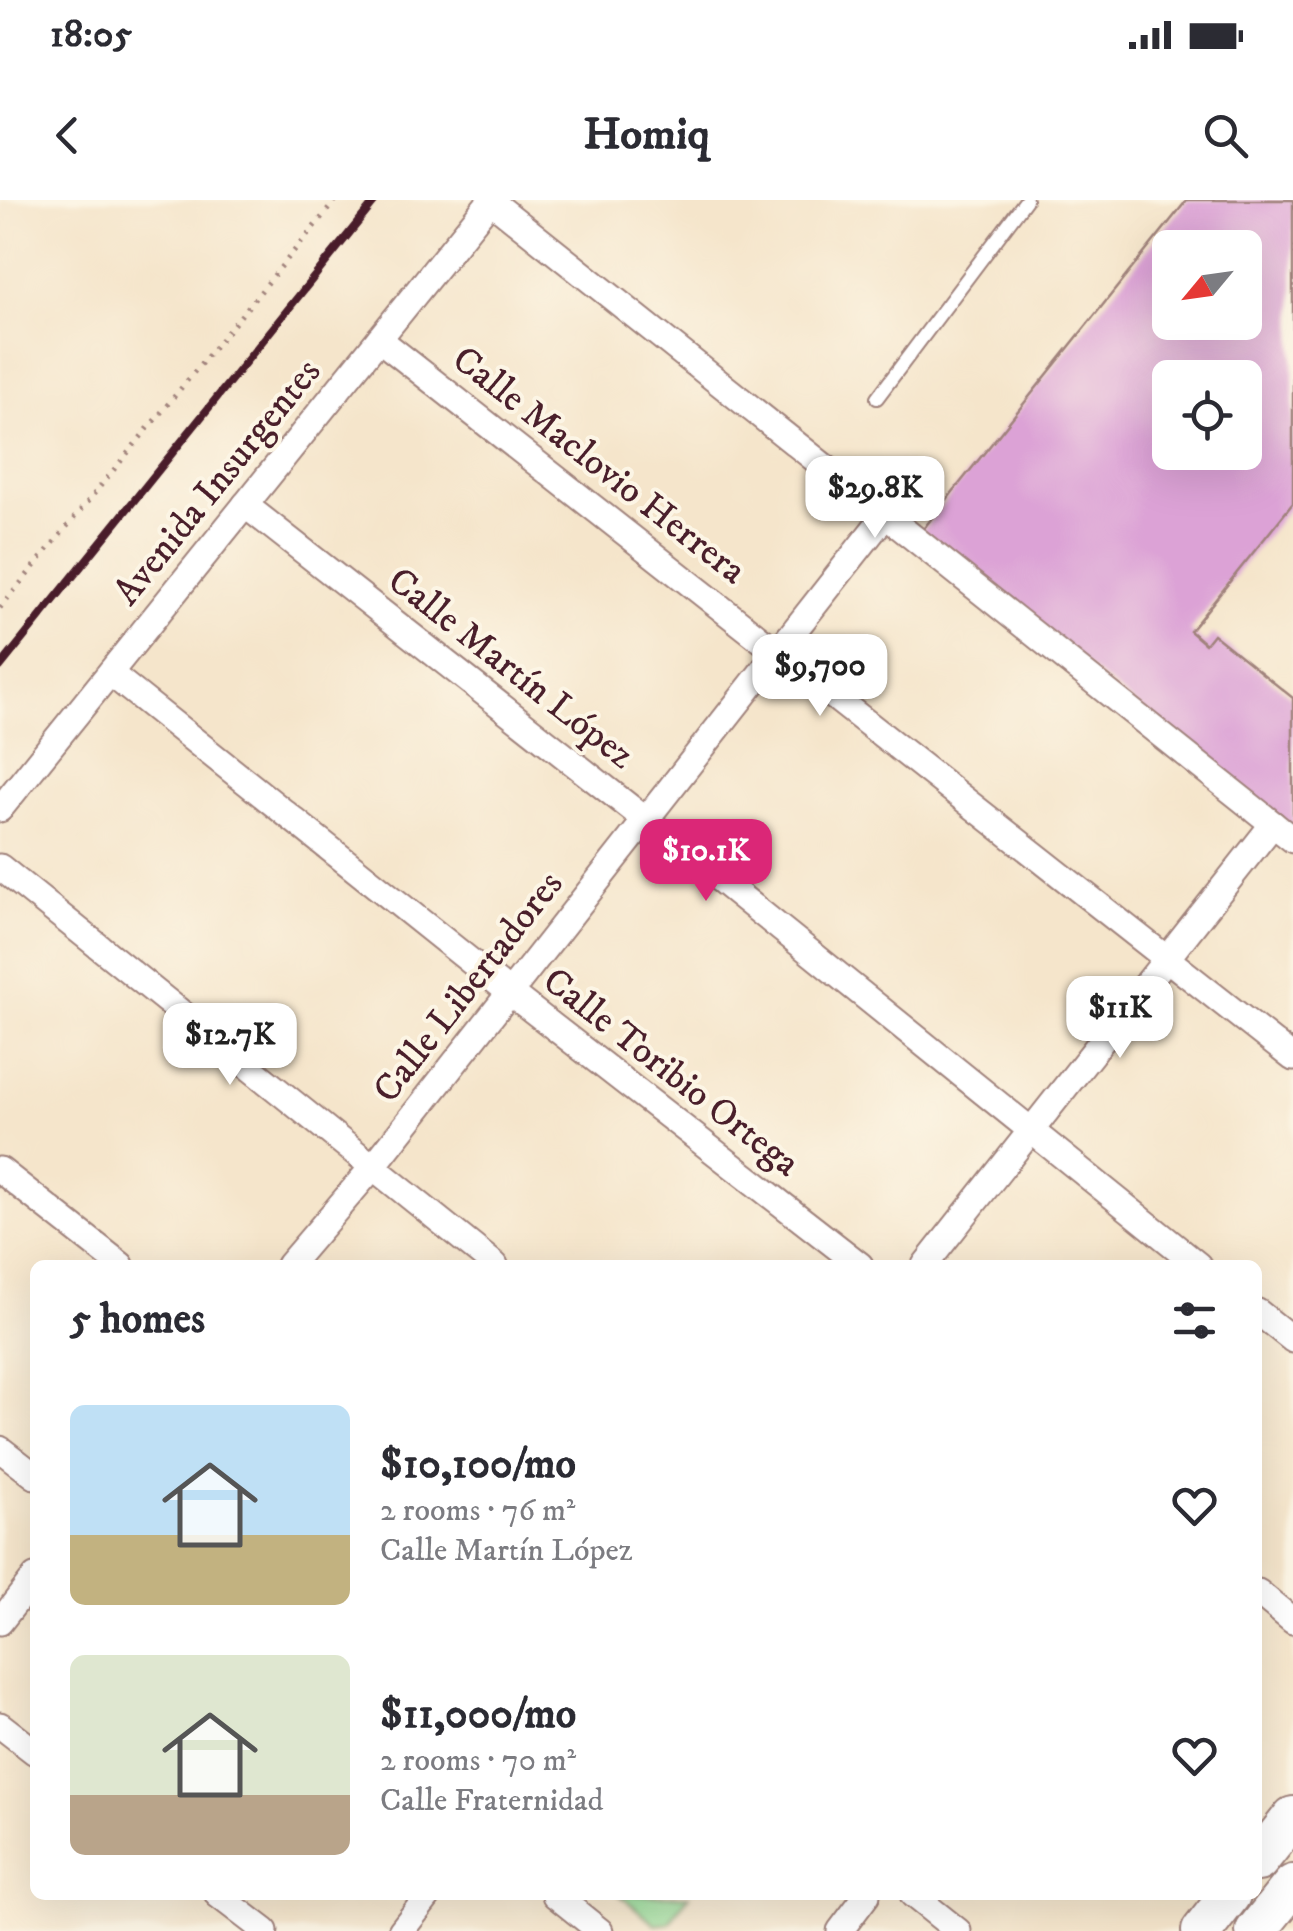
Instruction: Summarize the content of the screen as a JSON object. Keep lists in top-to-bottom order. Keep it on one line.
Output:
{"streets":{"street":["Calle Maclovio Herrera","Avenida Insurgentes","Calle Martín López","Calle Libertadores","Calle Toribio Ortega"]},"crossings":[["Calle Maclovio Herrera","Avenida Insurgentes"],["Calle Maclovio Herrera","Calle Libertadores"],["Avenida Insurgentes","Calle Martín López"],["Avenida Insurgentes","Calle Toribio Ortega"],["Calle Martín López","Calle Libertadores"],["Calle Libertadores","Calle Toribio Ortega"]],"north":"bottom left","page":{"status":"18:05","header":"Homiq","price":["$29.8K","$9,700","$10.1K","$11K","$12.7K"],"heading":"5 homes","list":[{"name":"$10,100/mo","note":"2 rooms · 76 m² · Calle Martín López"},{"name":"$11,000/mo","note":"2 rooms · 70 m² · Calle Fraternidad"}]}}
